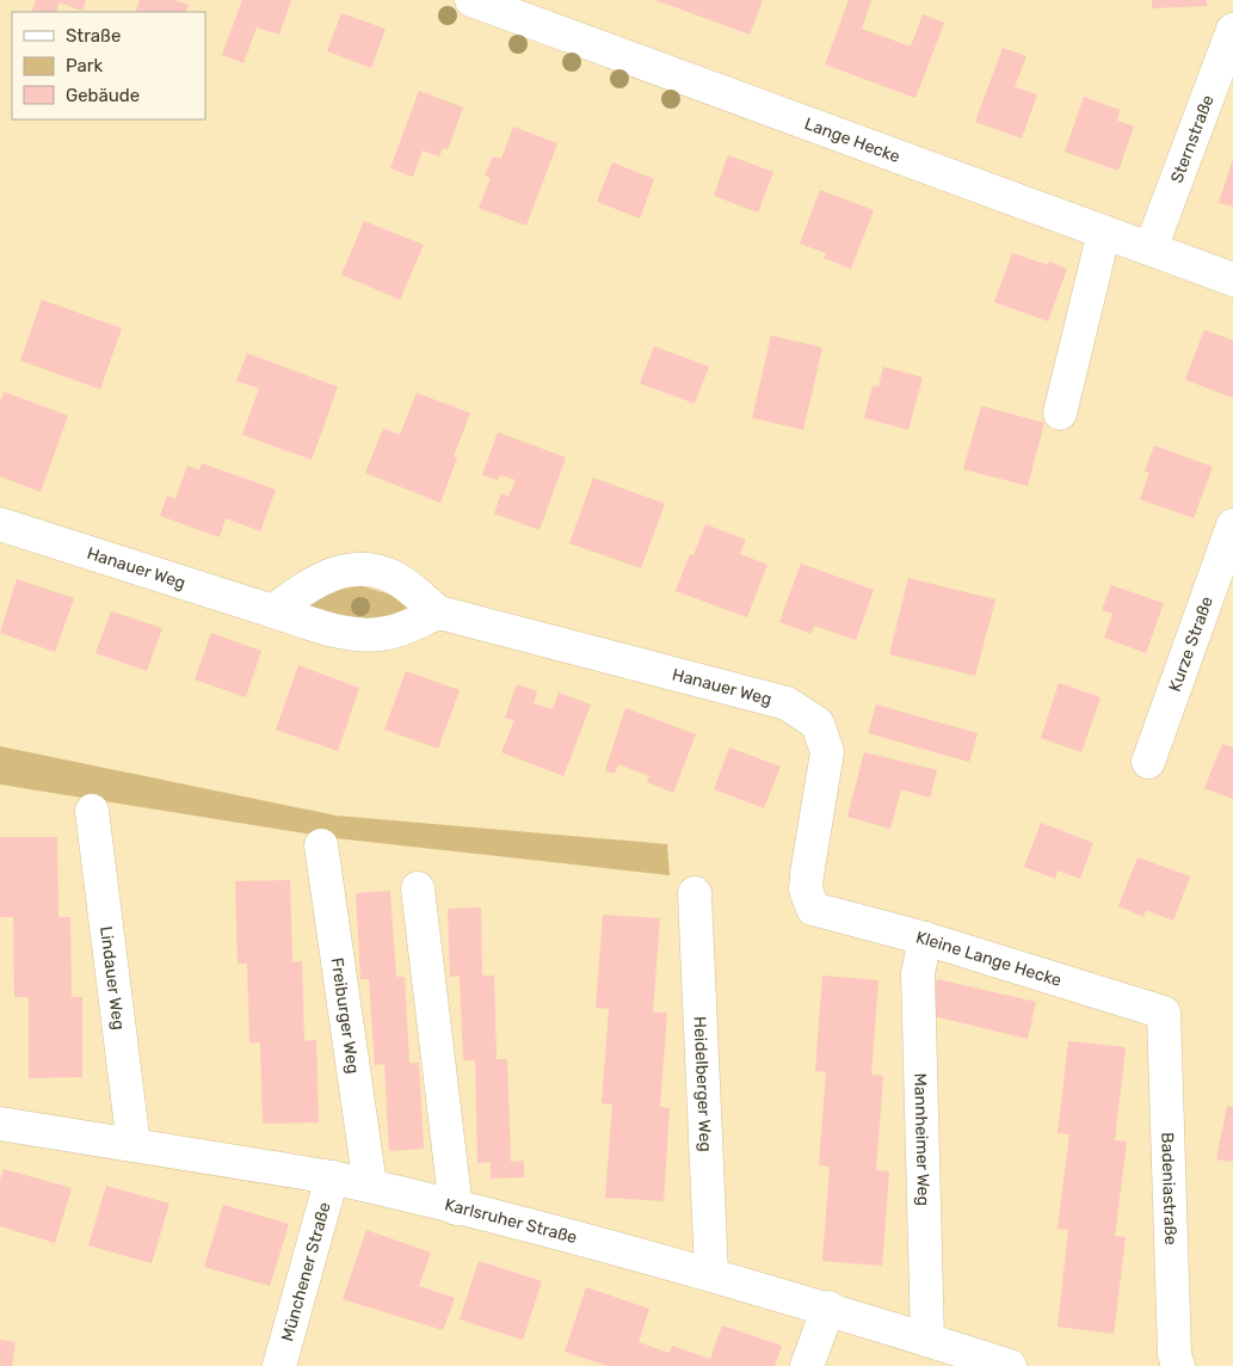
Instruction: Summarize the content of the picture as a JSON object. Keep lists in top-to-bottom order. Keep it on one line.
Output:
{"streets":{"street":["Lange Hecke","Sternstraße","Hanauer Weg","Kurze Straße","Kleine Lange Hecke","Lindauer Weg","Freiburger Weg","Heidelberger Weg","Mannheimer Weg","Badeniastraße","Karlsruher Straße","Münchener Straße"]},"crossings":[["Lange Hecke","Sternstraße"],["Hanauer Weg","Kleine Lange Hecke"],["Kleine Lange Hecke","Mannheimer Weg"],["Kleine Lange Hecke","Badeniastraße"],["Lindauer Weg","Karlsruher Straße"],["Freiburger Weg","Karlsruher Straße"],["Heidelberger Weg","Karlsruher Straße"],["Mannheimer Weg","Karlsruher Straße"],["Karlsruher Straße","Münchener Straße"]],"legend":["Straße","Park","Gebäude"]}
